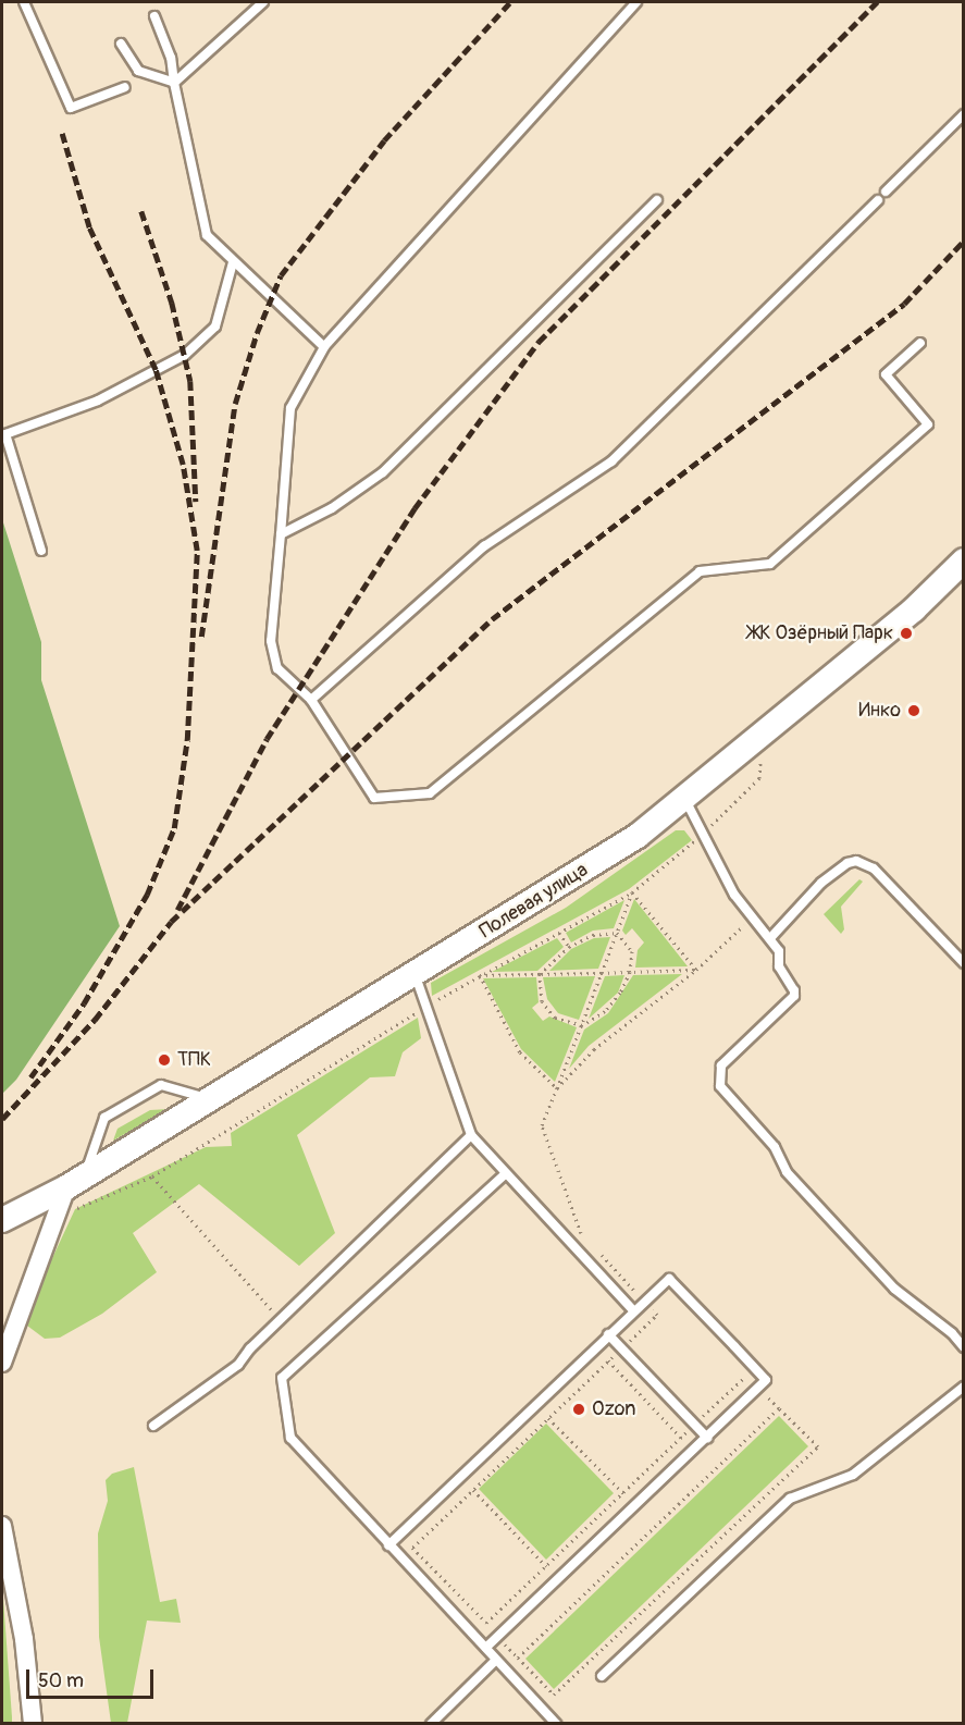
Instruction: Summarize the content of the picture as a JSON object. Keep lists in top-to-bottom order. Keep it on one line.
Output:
{"streets":{"street":["Полевая улица"]},"places":["ЖК Озёрный Парк","Инко","ТПК","Ozon"],"scale_bar":"50 m"}
